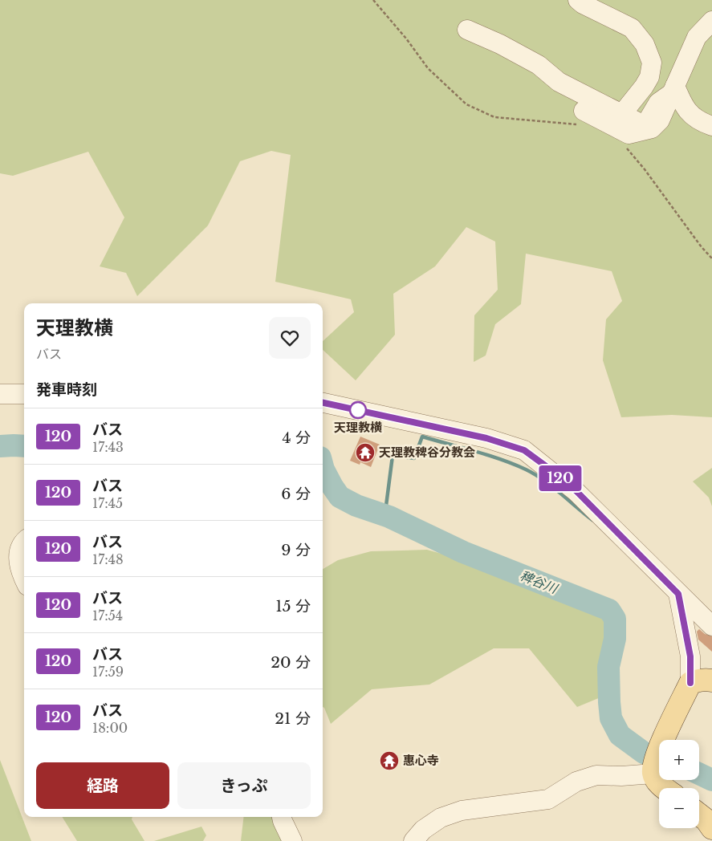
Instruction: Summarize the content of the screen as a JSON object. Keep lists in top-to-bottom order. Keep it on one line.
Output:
{"water":["稗谷川"],"places":{"other":["天理教横"],"temple":["天理教稗谷分教会","惠心寺"]},"lines":["bus line 120"],"page":{"on_map":"120","heading":[["天理教横","バス"],"発車時刻"],"list":[{"mark":"120","name":"バス","note":"17:43","value":"4 分"},{"mark":"120","name":"バス","note":"17:45","value":"6 分"},{"mark":"120","name":"バス","note":"17:48","value":"9 分"},{"mark":"120","name":"バス","note":"17:54","value":"15 分"},{"mark":"120","name":"バス","note":"17:59","value":"20 分"},{"mark":"120","name":"バス","note":"18:00","value":"21 分"}],"map_buttons":["+","−"],"buttons":["経路","きっぷ"]}}
